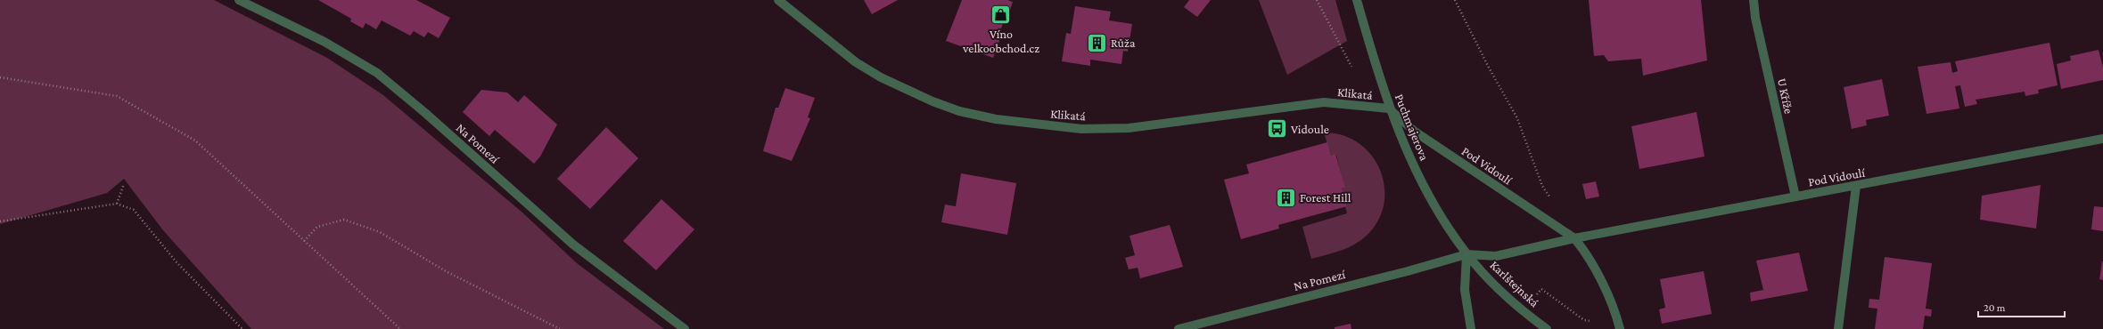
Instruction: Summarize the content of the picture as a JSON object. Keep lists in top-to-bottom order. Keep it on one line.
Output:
{"streets":{"street":["Klikatá","U Kříže","Puchmajerova","Na Pomezí","Pod Vidoulí","Karlštejnská"]},"crossings":[["Klikatá","Puchmajerova"],["Klikatá","Pod Vidoulí"],["U Kříže","Pod Vidoulí"],["Puchmajerova","Na Pomezí"],["Puchmajerova","Pod Vidoulí"],["Puchmajerova","Karlštejnská"],["Na Pomezí","Pod Vidoulí"],["Na Pomezí","Karlštejnská"],["Pod Vidoulí","Karlštejnská"]],"places":{"shop":["Víno velkoobchod.cz"],"building":["Růža","Forest Hill"],"bus stop":["Vidoule"]},"scale_bar":"20 m"}
